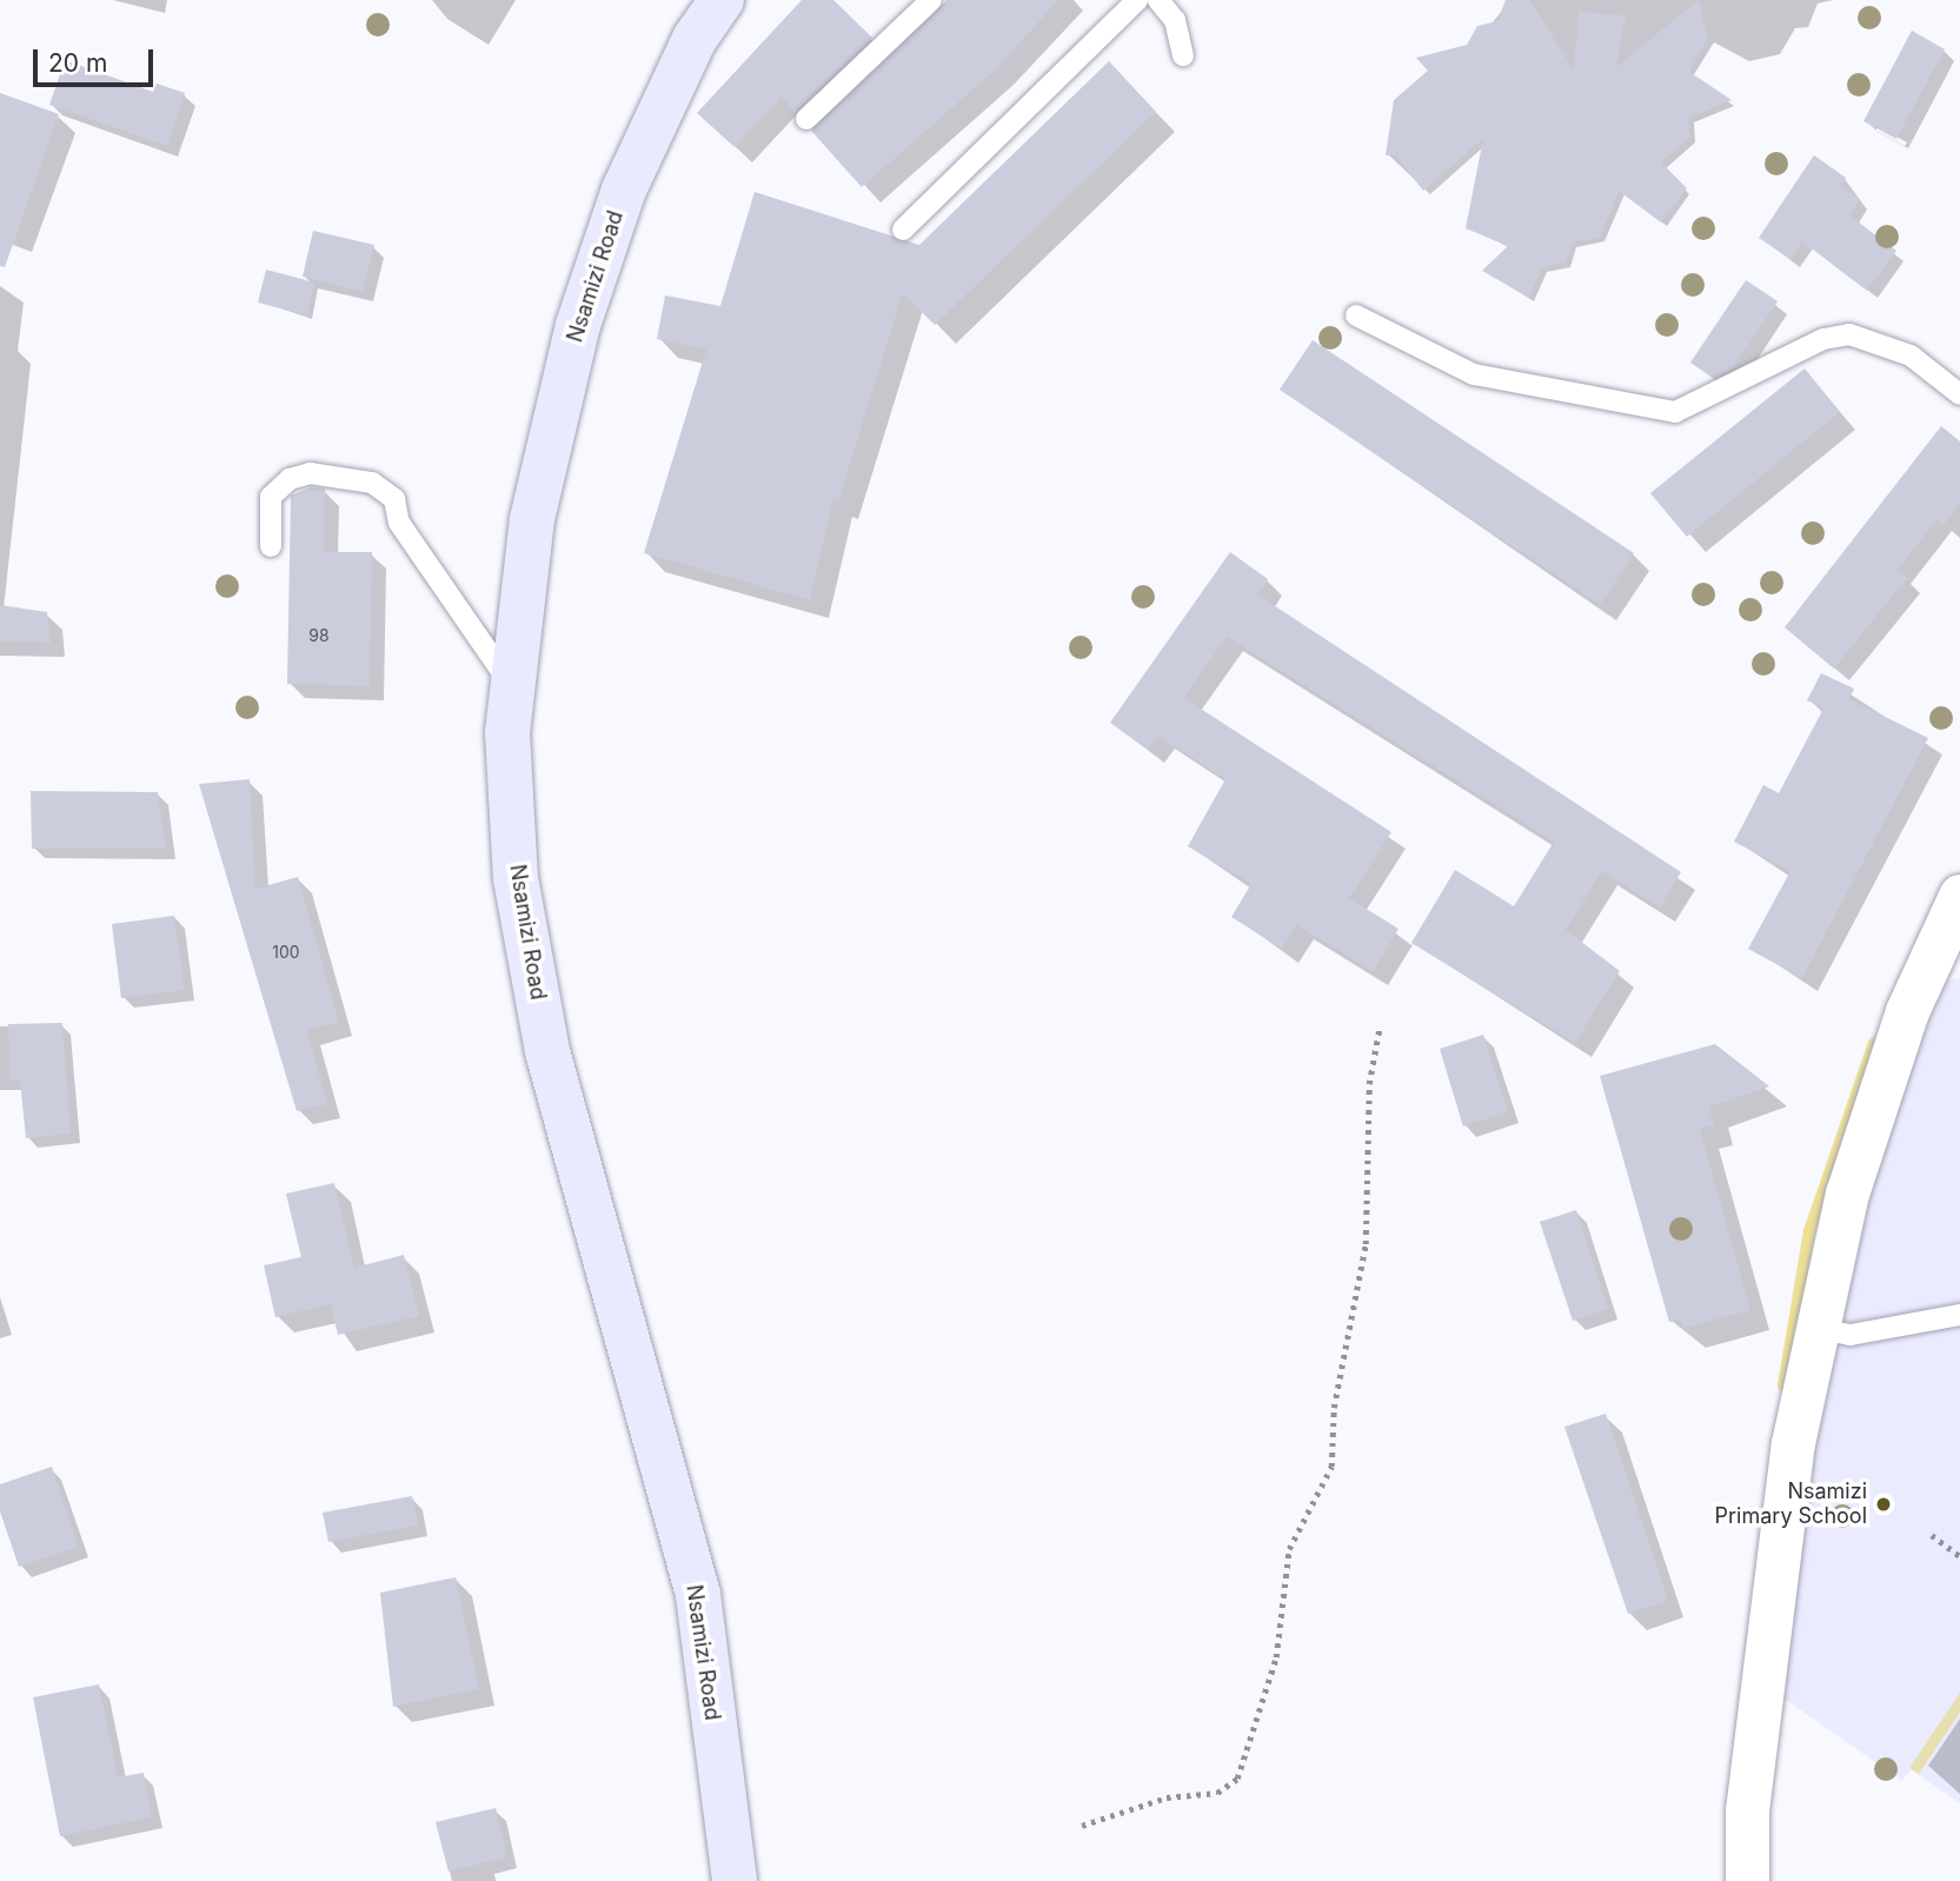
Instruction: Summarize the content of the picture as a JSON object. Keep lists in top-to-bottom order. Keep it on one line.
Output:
{"streets":{"street":["Nsamizi Road"]},"places":["Nsamizi Primary School"],"house_numbers":["98","100"],"scale_bar":"20 m"}
